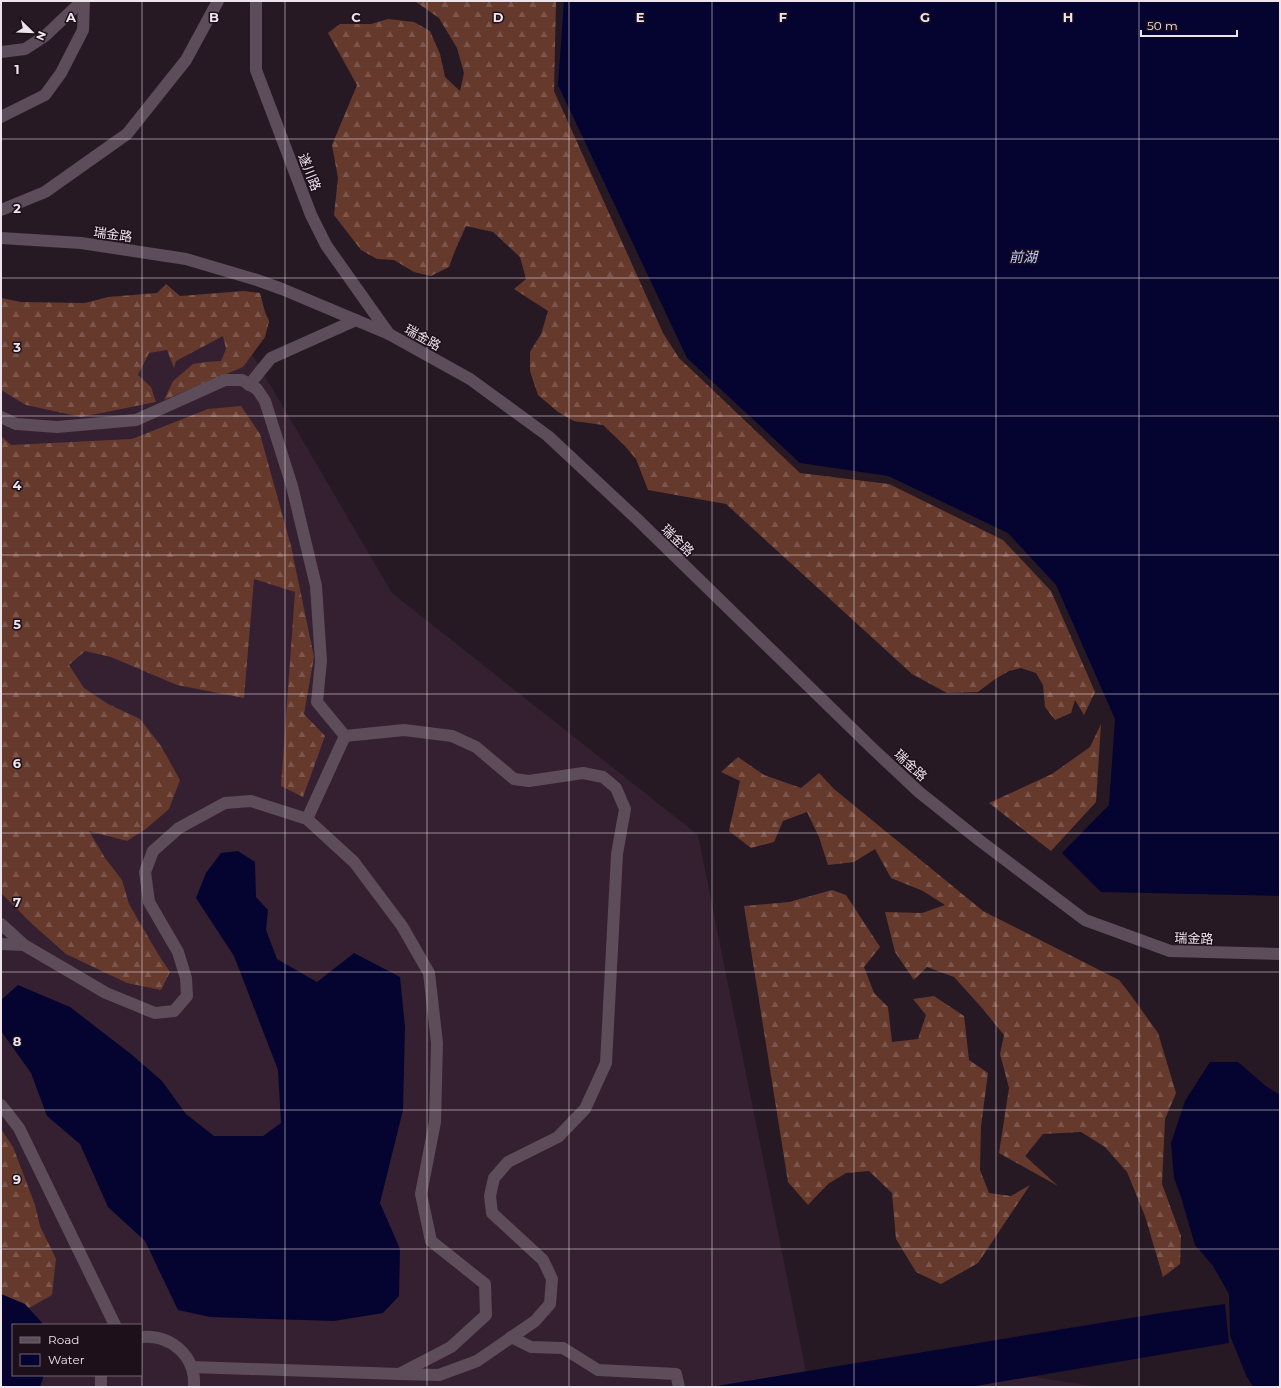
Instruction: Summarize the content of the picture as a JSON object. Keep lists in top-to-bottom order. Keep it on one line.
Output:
{"streets":{"street":["遂川路","瑞金路"]},"crossings":[["遂川路","瑞金路"]],"water":["前湖"],"legend":["Road","Water"],"scale_bar":"50 m","north":"bottom right","grid":{"columns":["A","B","C","D","E","F","G","H"],"rows":["1","2","3","4","5","6","7","8","9"]}}
